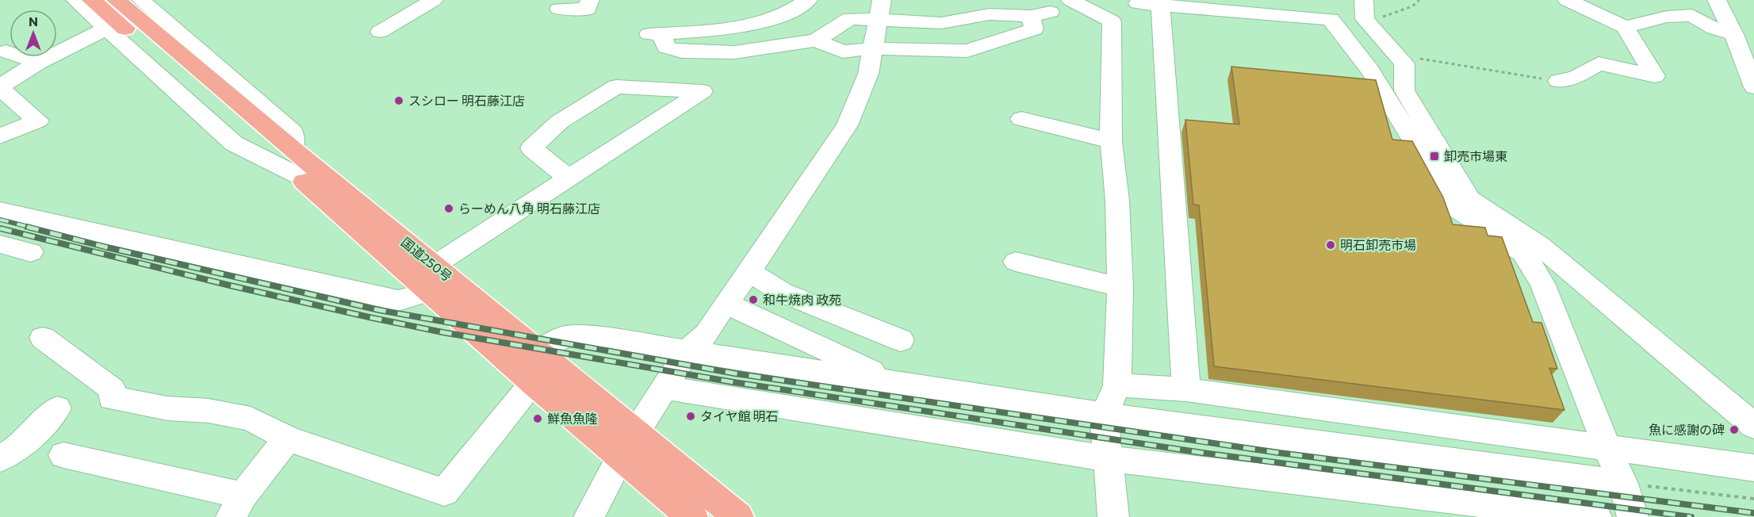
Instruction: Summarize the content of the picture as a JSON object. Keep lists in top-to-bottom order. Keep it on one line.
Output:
{"streets":{"highway":["国道250号"]},"places":{"other":["スシロー 明石藤江店","らーめん八角 明石藤江店","明石卸売市場","和牛焼肉 政苑","タイヤ館 明石","鮮魚魚隆","魚に感謝の碑"],"transit":["卸売市場東"]},"north":"top"}
